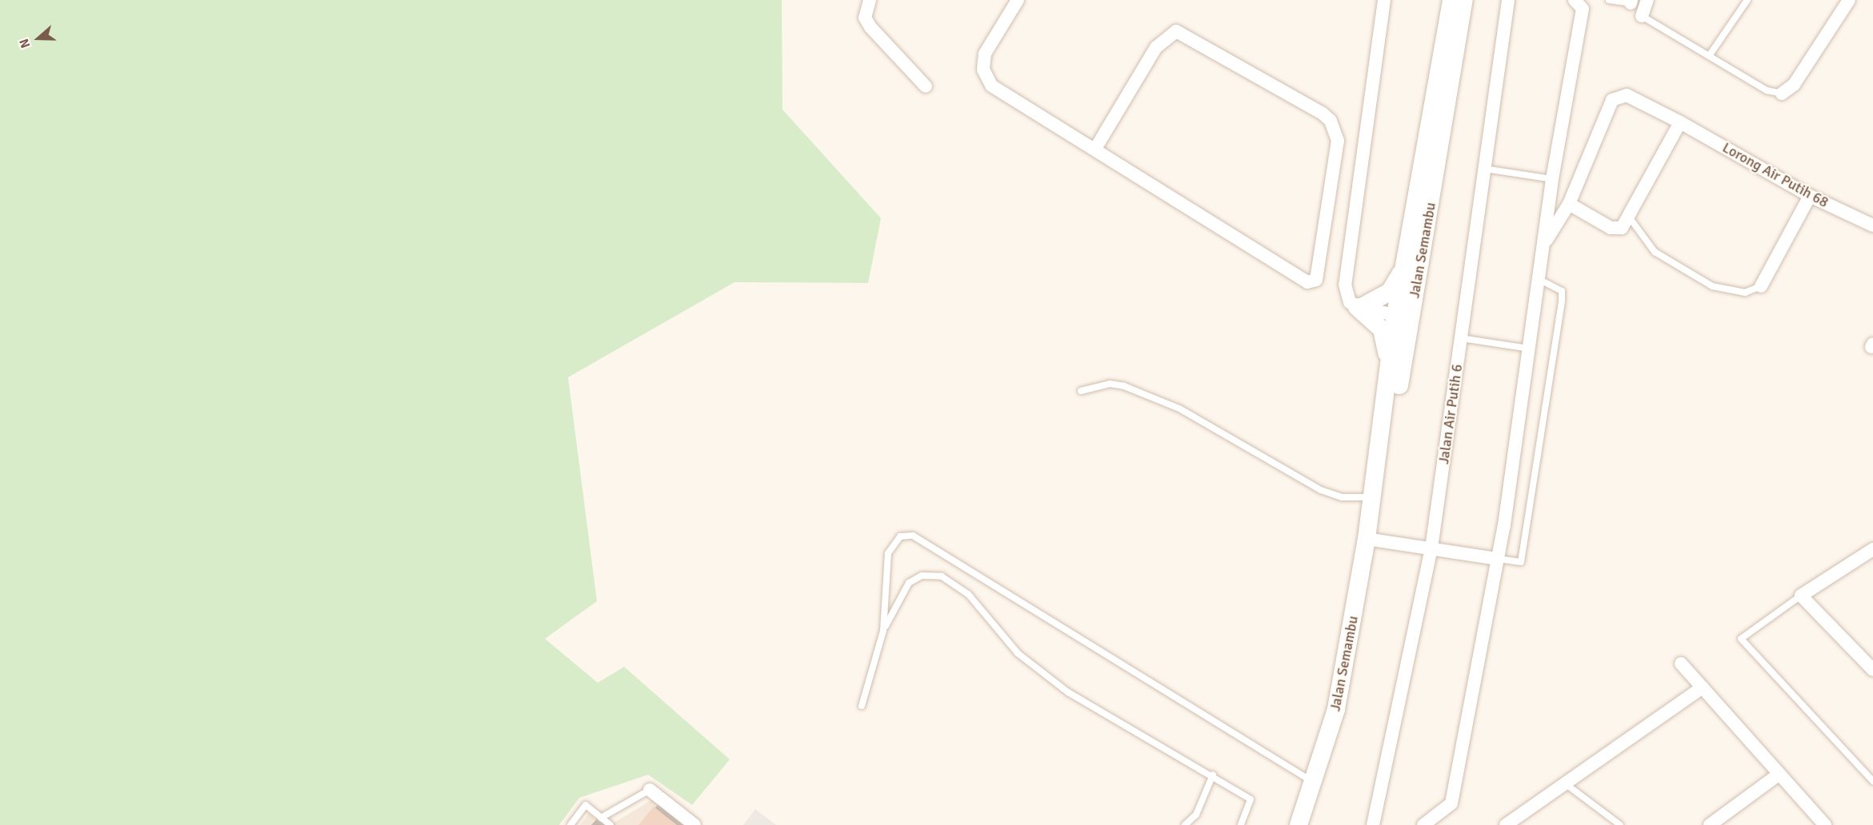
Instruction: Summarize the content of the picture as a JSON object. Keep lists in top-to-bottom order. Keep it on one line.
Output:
{"streets":{"main road":["Jalan Semambu"],"street":["Lorong Air Putih 68","Jalan Air Putih 6"]},"north":"left"}
